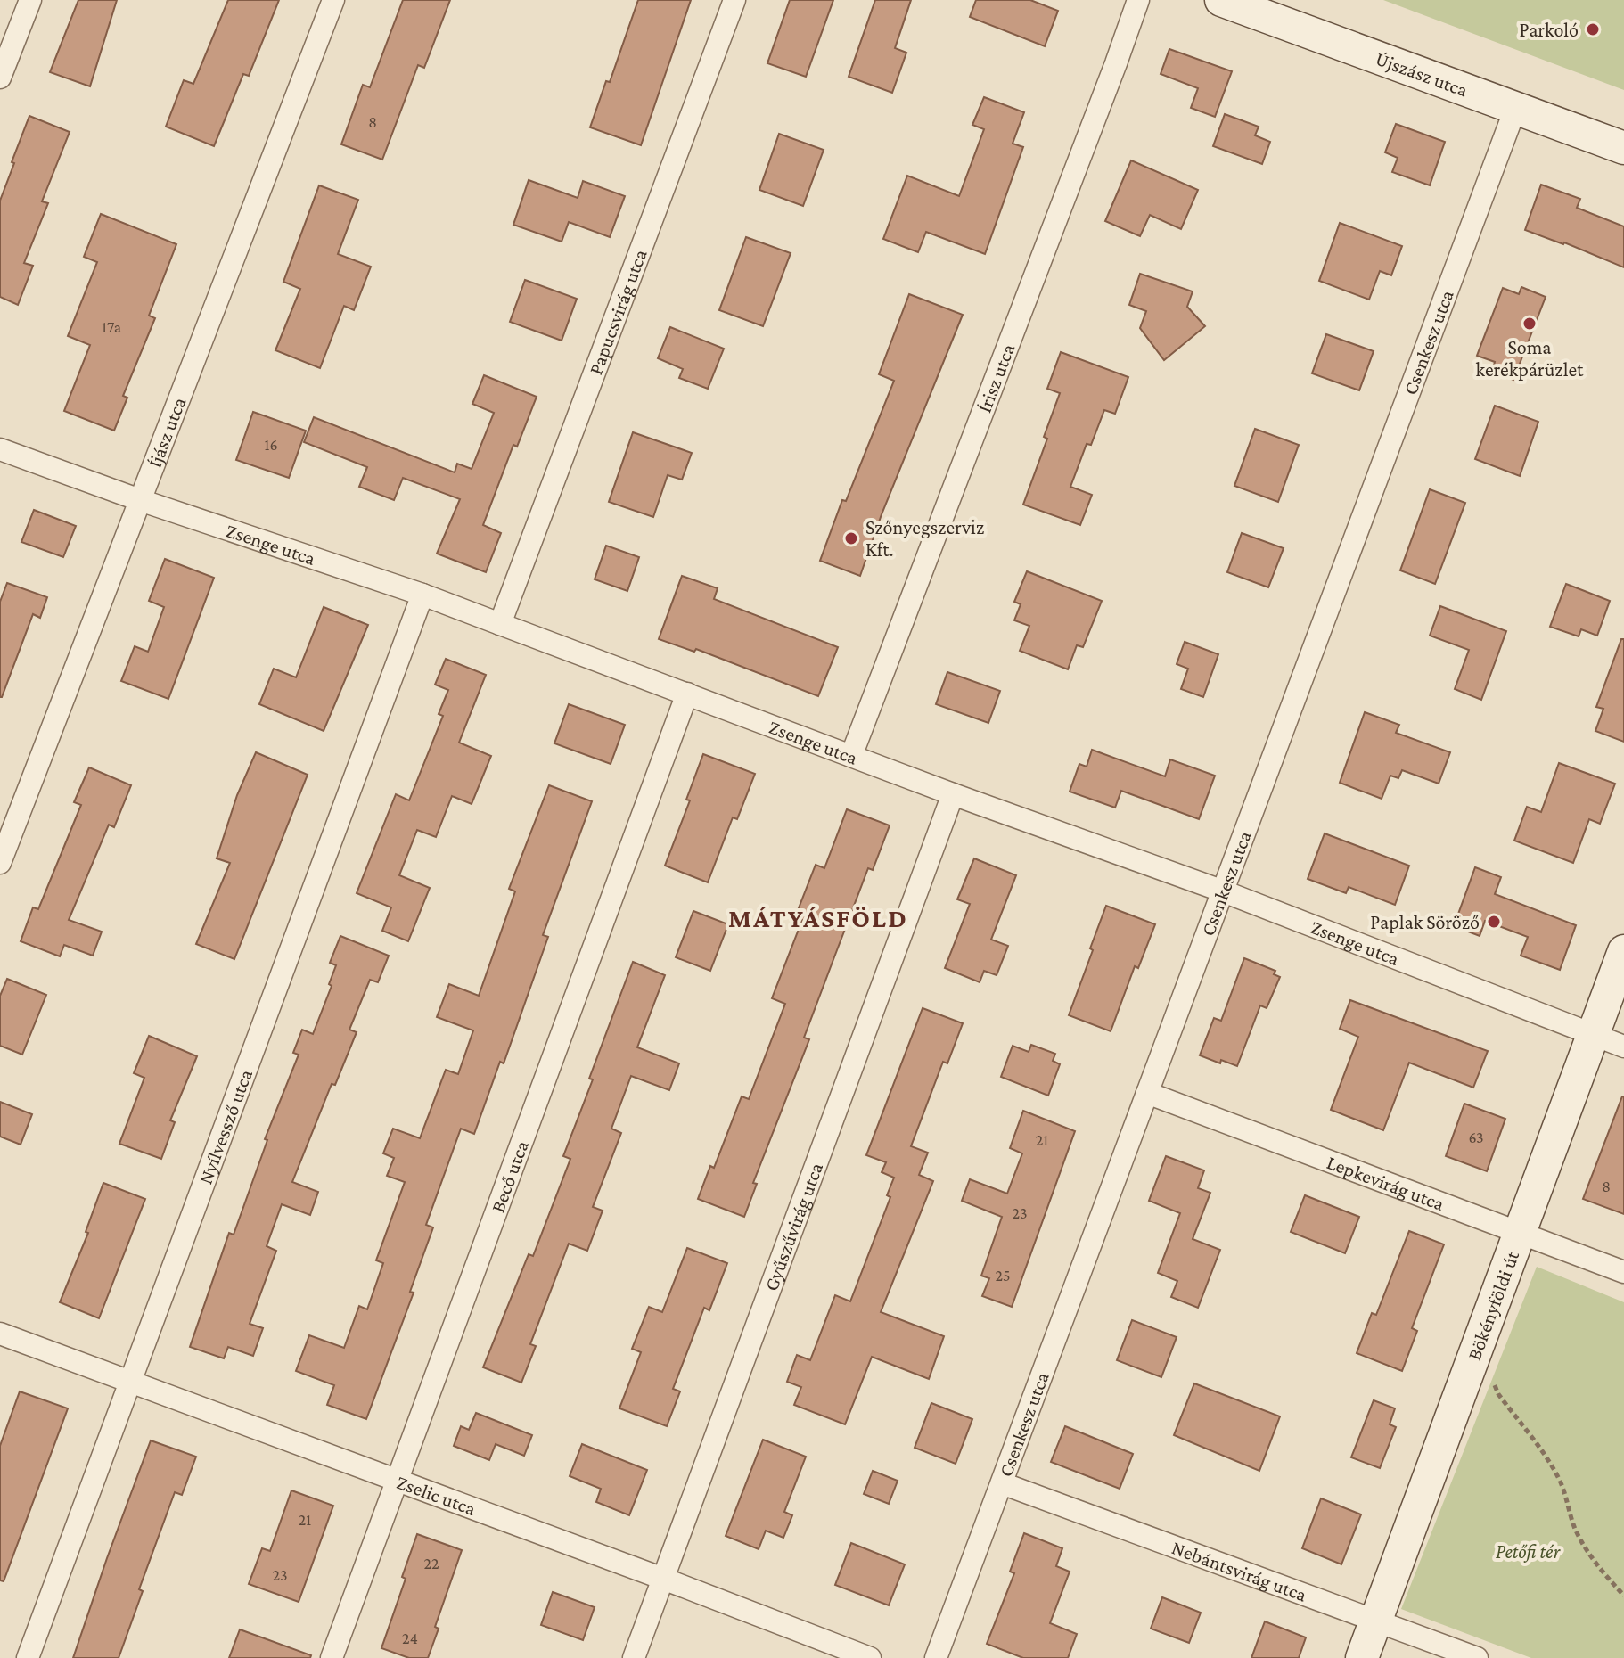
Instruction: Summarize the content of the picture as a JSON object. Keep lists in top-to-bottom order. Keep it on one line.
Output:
{"streets":{"street":["Újszász utca","Papucsvirág utca","Csenkesz utca","Írisz utca","Íjász utca","Zsenge utca","Nyílvessző utca","Becő utca","Lepkevirág utca","Gyűszűvirág utca","Bökényföldi út","Zselic utca","Nebántsvirág utca"]},"crossings":[["Újszász utca","Csenkesz utca"],["Papucsvirág utca","Zsenge utca"],["Csenkesz utca","Zsenge utca"],["Csenkesz utca","Lepkevirág utca"],["Csenkesz utca","Nebántsvirág utca"],["Írisz utca","Zsenge utca"],["Íjász utca","Zsenge utca"],["Zsenge utca","Nyílvessző utca"],["Zsenge utca","Becő utca"],["Zsenge utca","Gyűszűvirág utca"],["Zsenge utca","Bökényföldi út"],["Nyílvessző utca","Zselic utca"],["Becő utca","Zselic utca"],["Lepkevirág utca","Bökényföldi út"],["Gyűszűvirág utca","Zselic utca"],["Bökényföldi út","Nebántsvirág utca"]],"districts":["MÁTYÁSFÖLD"],"parks":["Petőfi tér"],"places":["Parkoló","Soma kerékpárüzlet","Szőnyegszerviz Kft.","Paplak Söröző"],"house_numbers":["8","17a","16","63","21","8","23","25","21","22","23","24"]}
